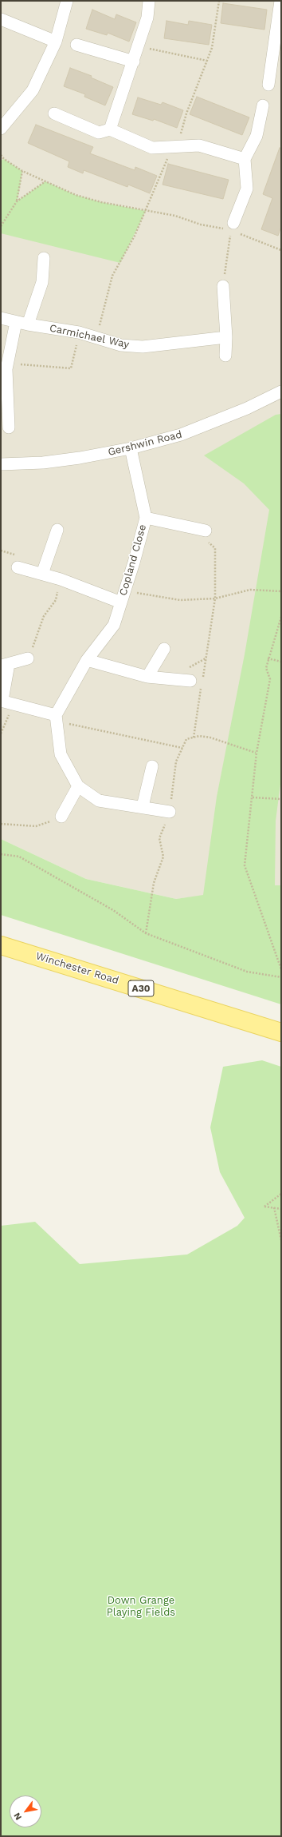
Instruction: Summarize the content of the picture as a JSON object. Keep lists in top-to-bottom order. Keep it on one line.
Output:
{"streets":{"main road":["Winchester Road","A30"],"street":["Carmichael Way","Gershwin Road","Copland Close"]},"crossings":[["Gershwin Road","Copland Close"]],"parks":["Down Grange Playing Fields"],"north":"bottom left"}
